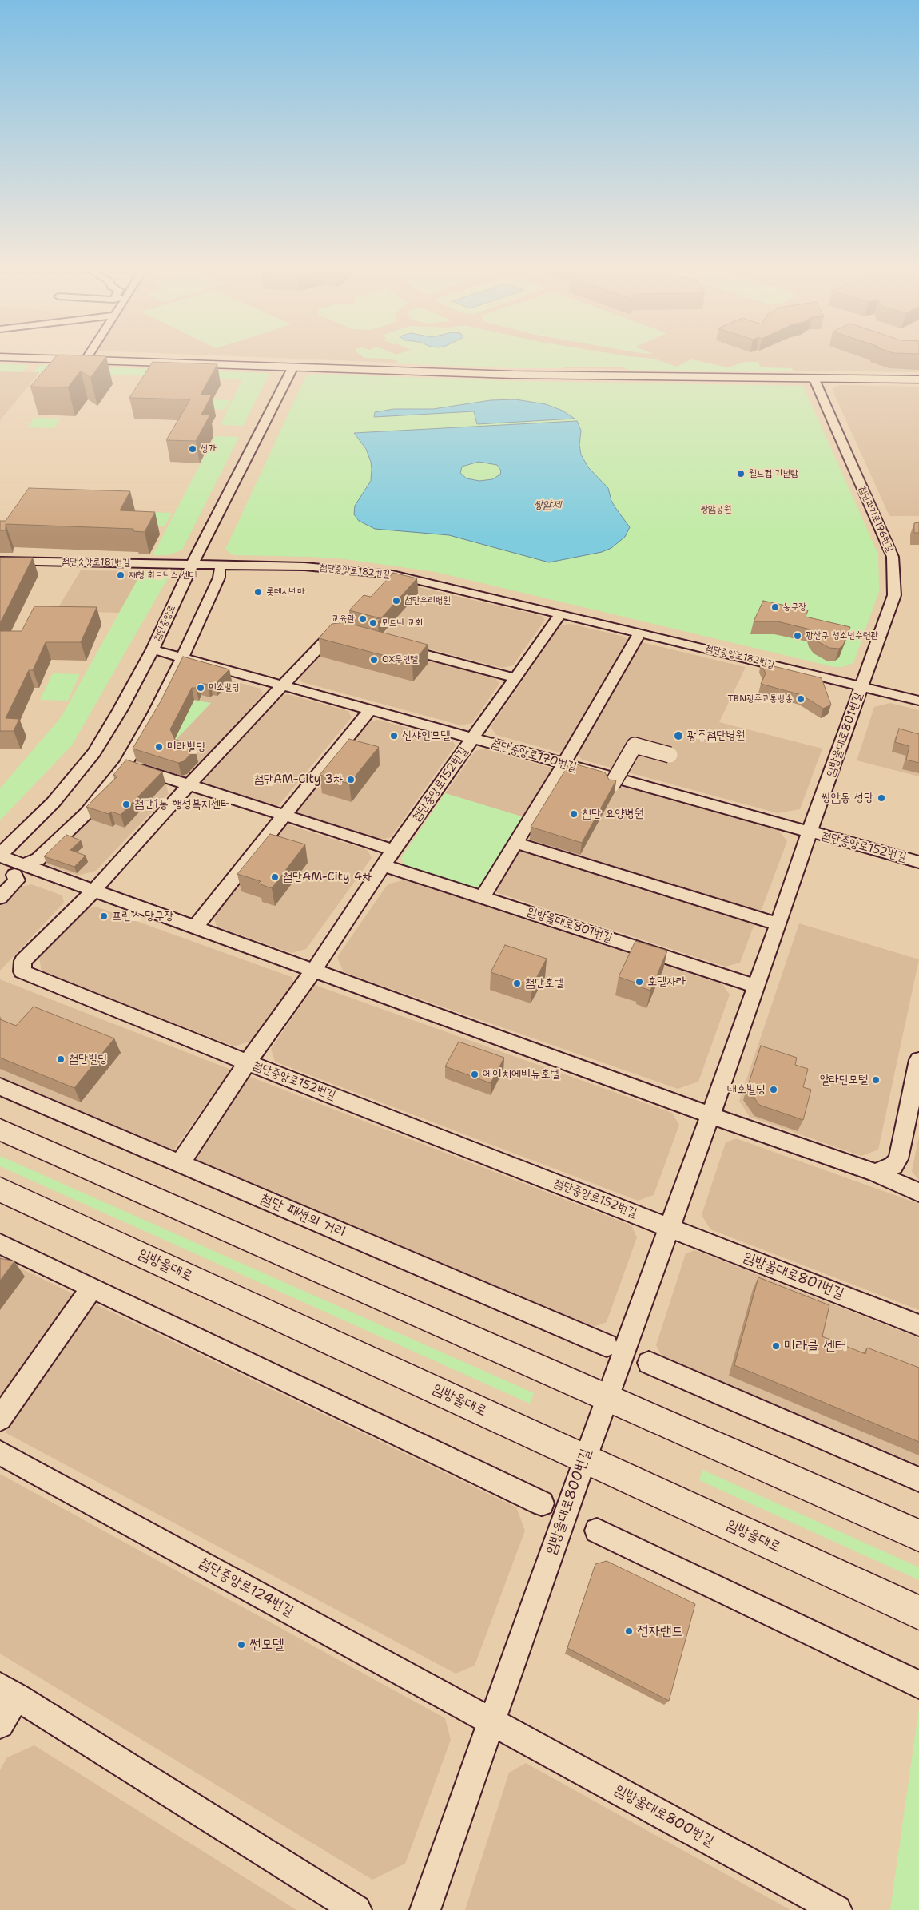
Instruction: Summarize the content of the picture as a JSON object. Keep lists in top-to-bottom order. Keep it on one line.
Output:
{"streets":{"main road":["임방울대로"],"street":["첨단과기로176번길","첨단중앙로181번길","첨단중앙로182번길","첨단중앙로","임방울대로801번길","첨단중앙로170번길","첨단중앙로152번길","첨단 패션의 거리","임방울대로800번길","첨단중앙로124번길"]},"crossings":[["첨단과기로176번길","첨단중앙로182번길"],["첨단과기로176번길","임방울대로801번길"],["첨단중앙로181번길","첨단중앙로182번길"],["첨단중앙로181번길","첨단중앙로"],["첨단중앙로182번길","첨단중앙로"],["첨단중앙로182번길","임방울대로801번길"],["첨단중앙로","첨단중앙로170번길"],["임방울대로801번길","첨단중앙로170번길"],["임방울대로801번길","첨단중앙로152번길"],["임방울대로801번길","임방울대로800번길"],["첨단중앙로170번길","첨단중앙로152번길"],["첨단중앙로152번길","첨단 패션의 거리"],["임방울대로","임방울대로800번길"],["임방울대로800번길","첨단중앙로124번길"]],"water":["쌍암제"],"parks":["쌍암공원"],"places":["상가","월드컵 기념탑","재형 휘트니스 센터","롯데시네마","첨단우리병원","농구장","교육관","모드니 교회","광산구 청소년수련관","OX무인텔","미소빌딩","TBN광주교통방송","선샤인모텔","광주첨단병원","미래빌딩","첨단AM-City 3차","쌍암동 성당","첨단1동 행정복지센터","첨단 요양병원","첨단AM-City 4차","프린스 당구장","호텔자라","첨단호텔","첨단빌딩","에이치에비뉴호텔","알라딘모텔","대호빌딩","미라클 센터","전자랜드","썬모텔"]}
